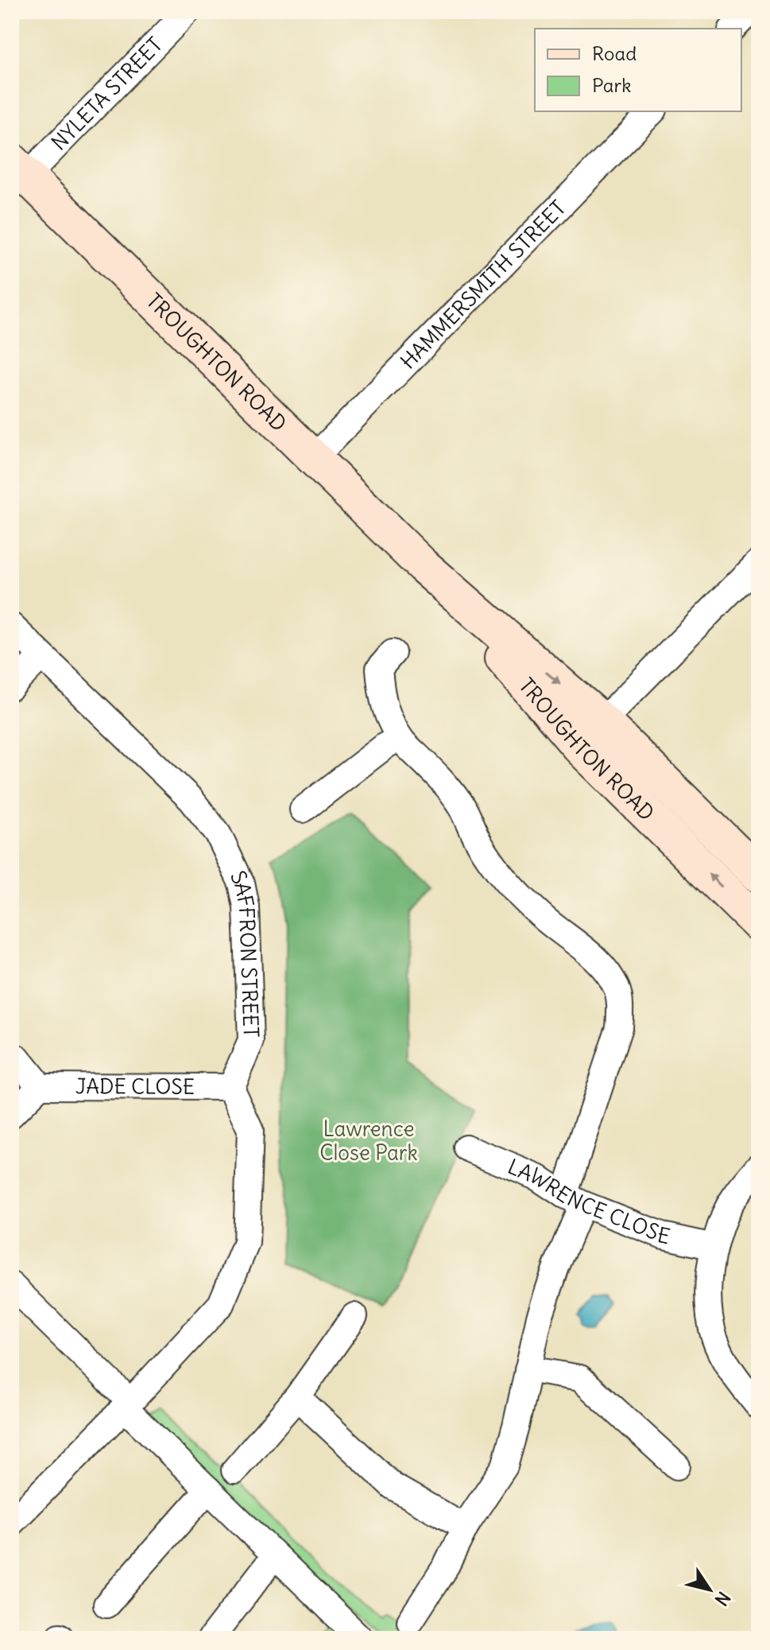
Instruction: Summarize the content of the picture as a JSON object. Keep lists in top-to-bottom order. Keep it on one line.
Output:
{"streets":{"main road":["TROUGHTON ROAD"],"street":["NYLETA STREET","HAMMERSMITH STREET","SAFFRON STREET","JADE CLOSE","LAWRENCE CLOSE"]},"crossings":[["NYLETA STREET","TROUGHTON ROAD"],["HAMMERSMITH STREET","TROUGHTON ROAD"],["SAFFRON STREET","JADE CLOSE"]],"parks":["Lawrence Close Park"],"legend":["Road","Park"],"north":"bottom right"}
